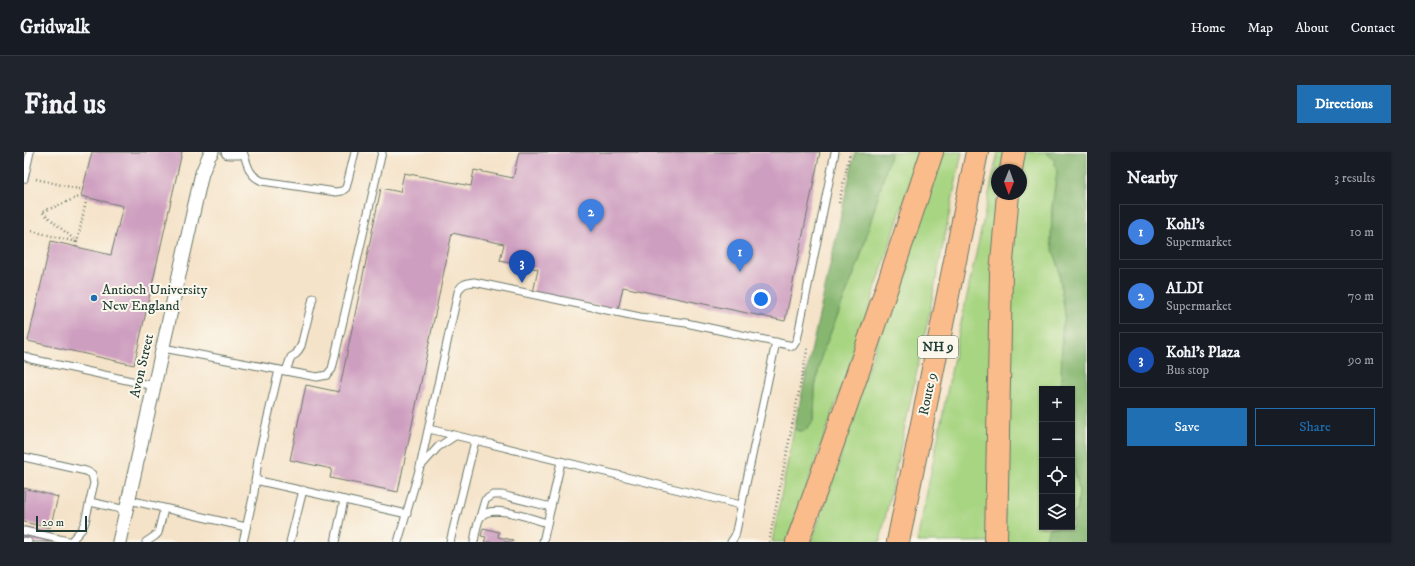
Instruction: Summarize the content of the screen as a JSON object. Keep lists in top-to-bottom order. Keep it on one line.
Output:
{"streets":{"highway":["NH 9","Route 9"],"street":["Avon Street"]},"places":["Antioch University New England"],"scale_bar":"20 m","north":"bottom","page":{"header":"Gridwalk","nav":["Home","Map","About","Contact"],"buttons":["Directions",["Save","Share"]],"title":"Find us","heading":["Nearby","3 results"],"pins":["2","1","3"],"list":[{"mark":"1","name":"Kohl's","note":"Supermarket","value":"10 m"},{"mark":"2","name":"ALDI","note":"Supermarket","value":"70 m"},{"mark":"3","name":"Kohl's Plaza","note":"Bus stop","value":"90 m"}],"map_buttons":["+","−"],"scale":"20 m"}}
